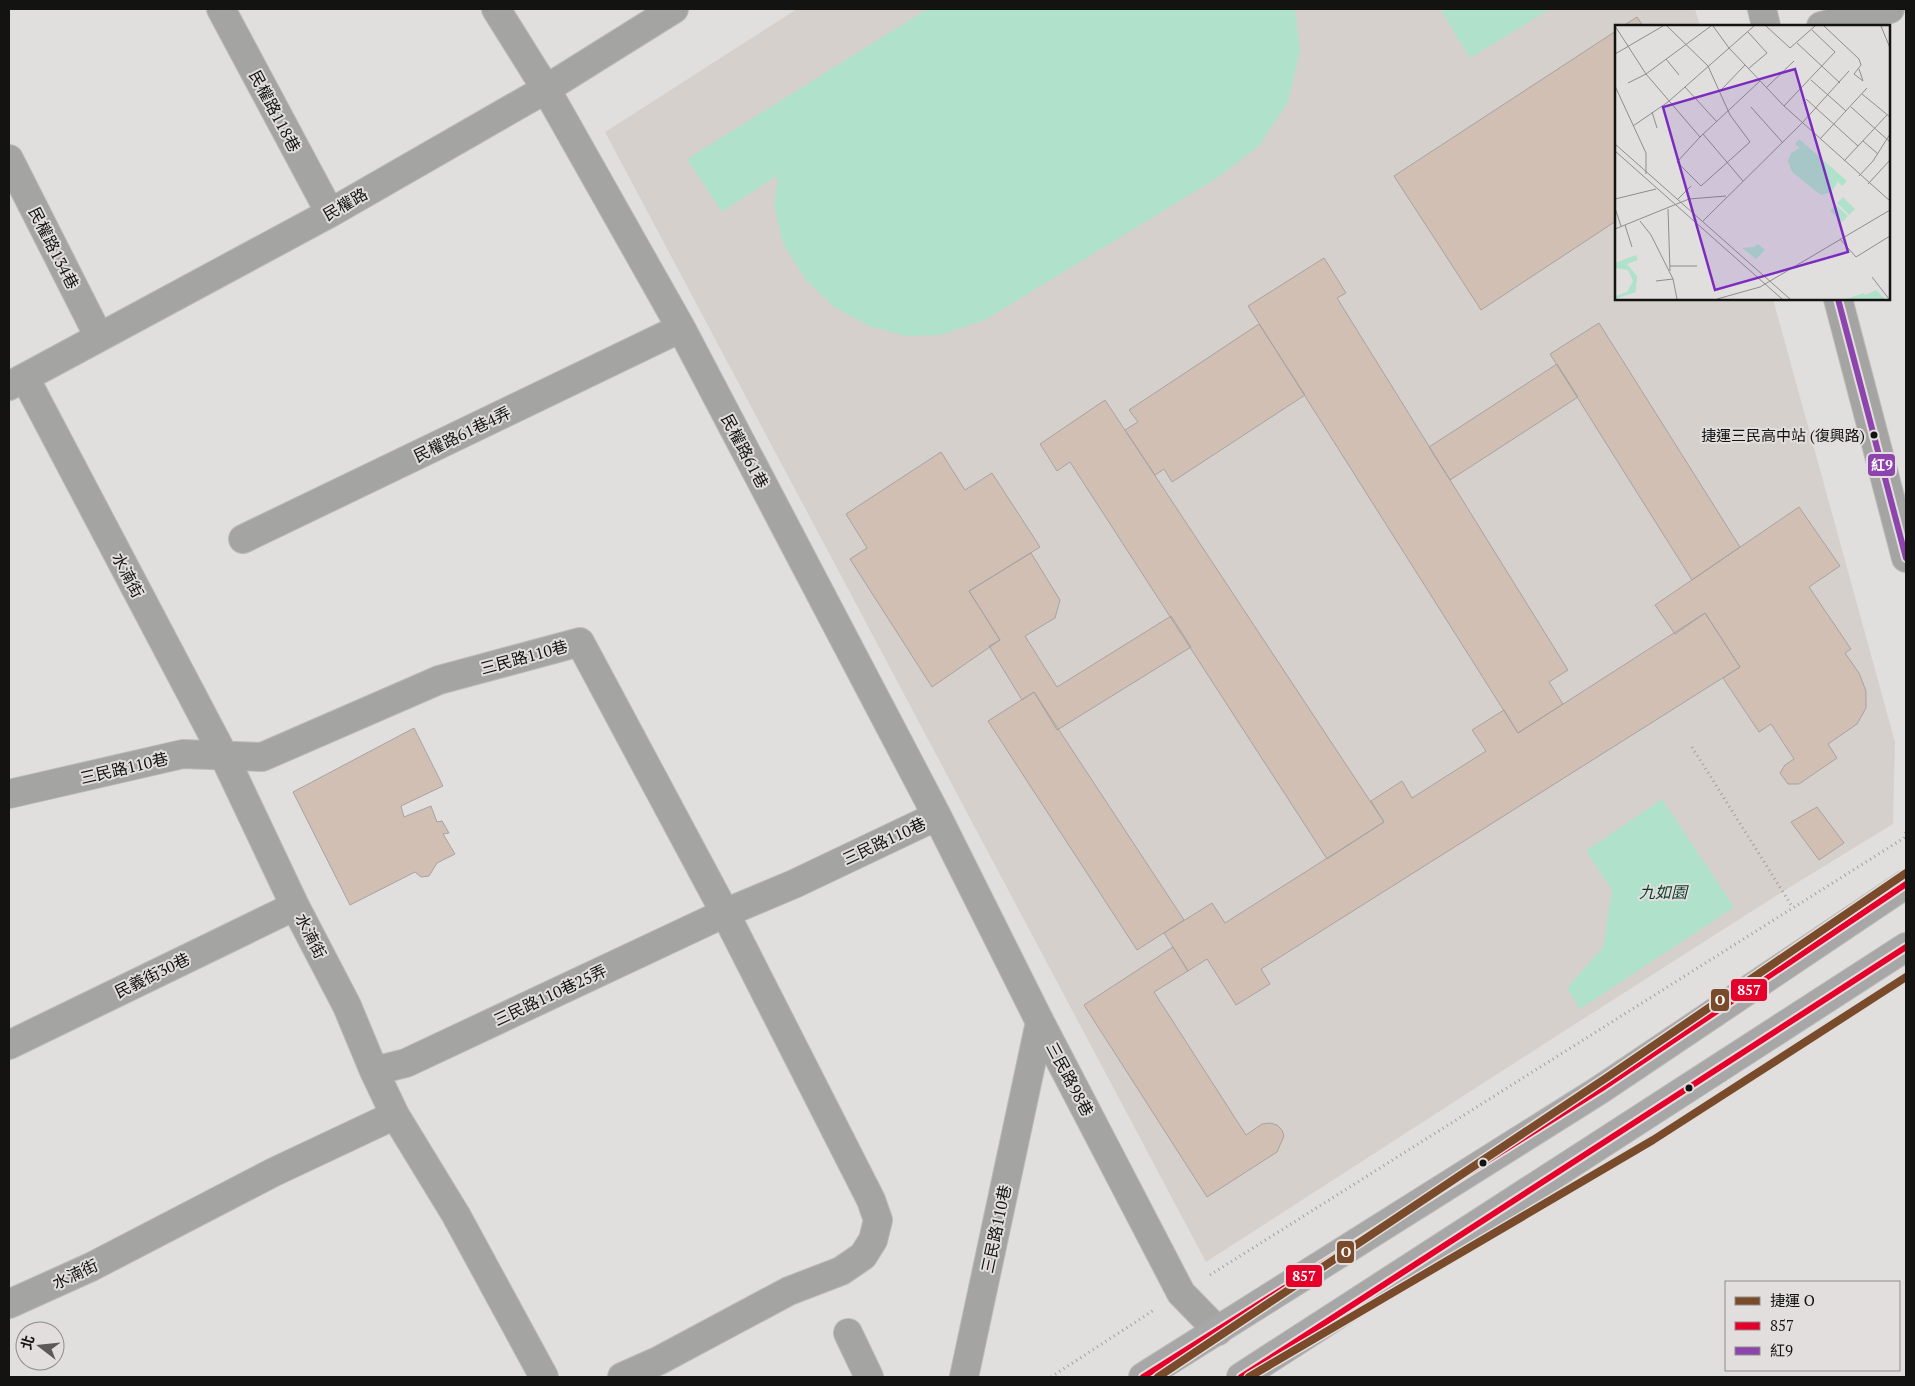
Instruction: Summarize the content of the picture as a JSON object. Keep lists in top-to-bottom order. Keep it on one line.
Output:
{"streets":{"street":["民權路118巷","民權路","民權路134巷","民權路61巷4弄","民權路61巷","水湳街","三民路110巷","民義街30巷","三民路110巷25弄","三民路98巷"]},"crossings":[["民權路118巷","民權路"],["民權路","民權路134巷"],["民權路","民權路61巷"],["民權路","水湳街"],["民權路61巷4弄","民權路61巷"],["民權路61巷","三民路110巷"],["民權路61巷","三民路98巷"],["水湳街","三民路110巷"],["水湳街","民義街30巷"],["水湳街","三民路110巷25弄"],["三民路110巷","三民路110巷25弄"],["三民路110巷","三民路98巷"]],"parks":["九如園"],"places":["捷運三民高中站 (復興路)"],"lines":["transit line 紅9","metro line O","transit line 857"],"legend":["捷運 O","857","紅9"],"north":"left"}
